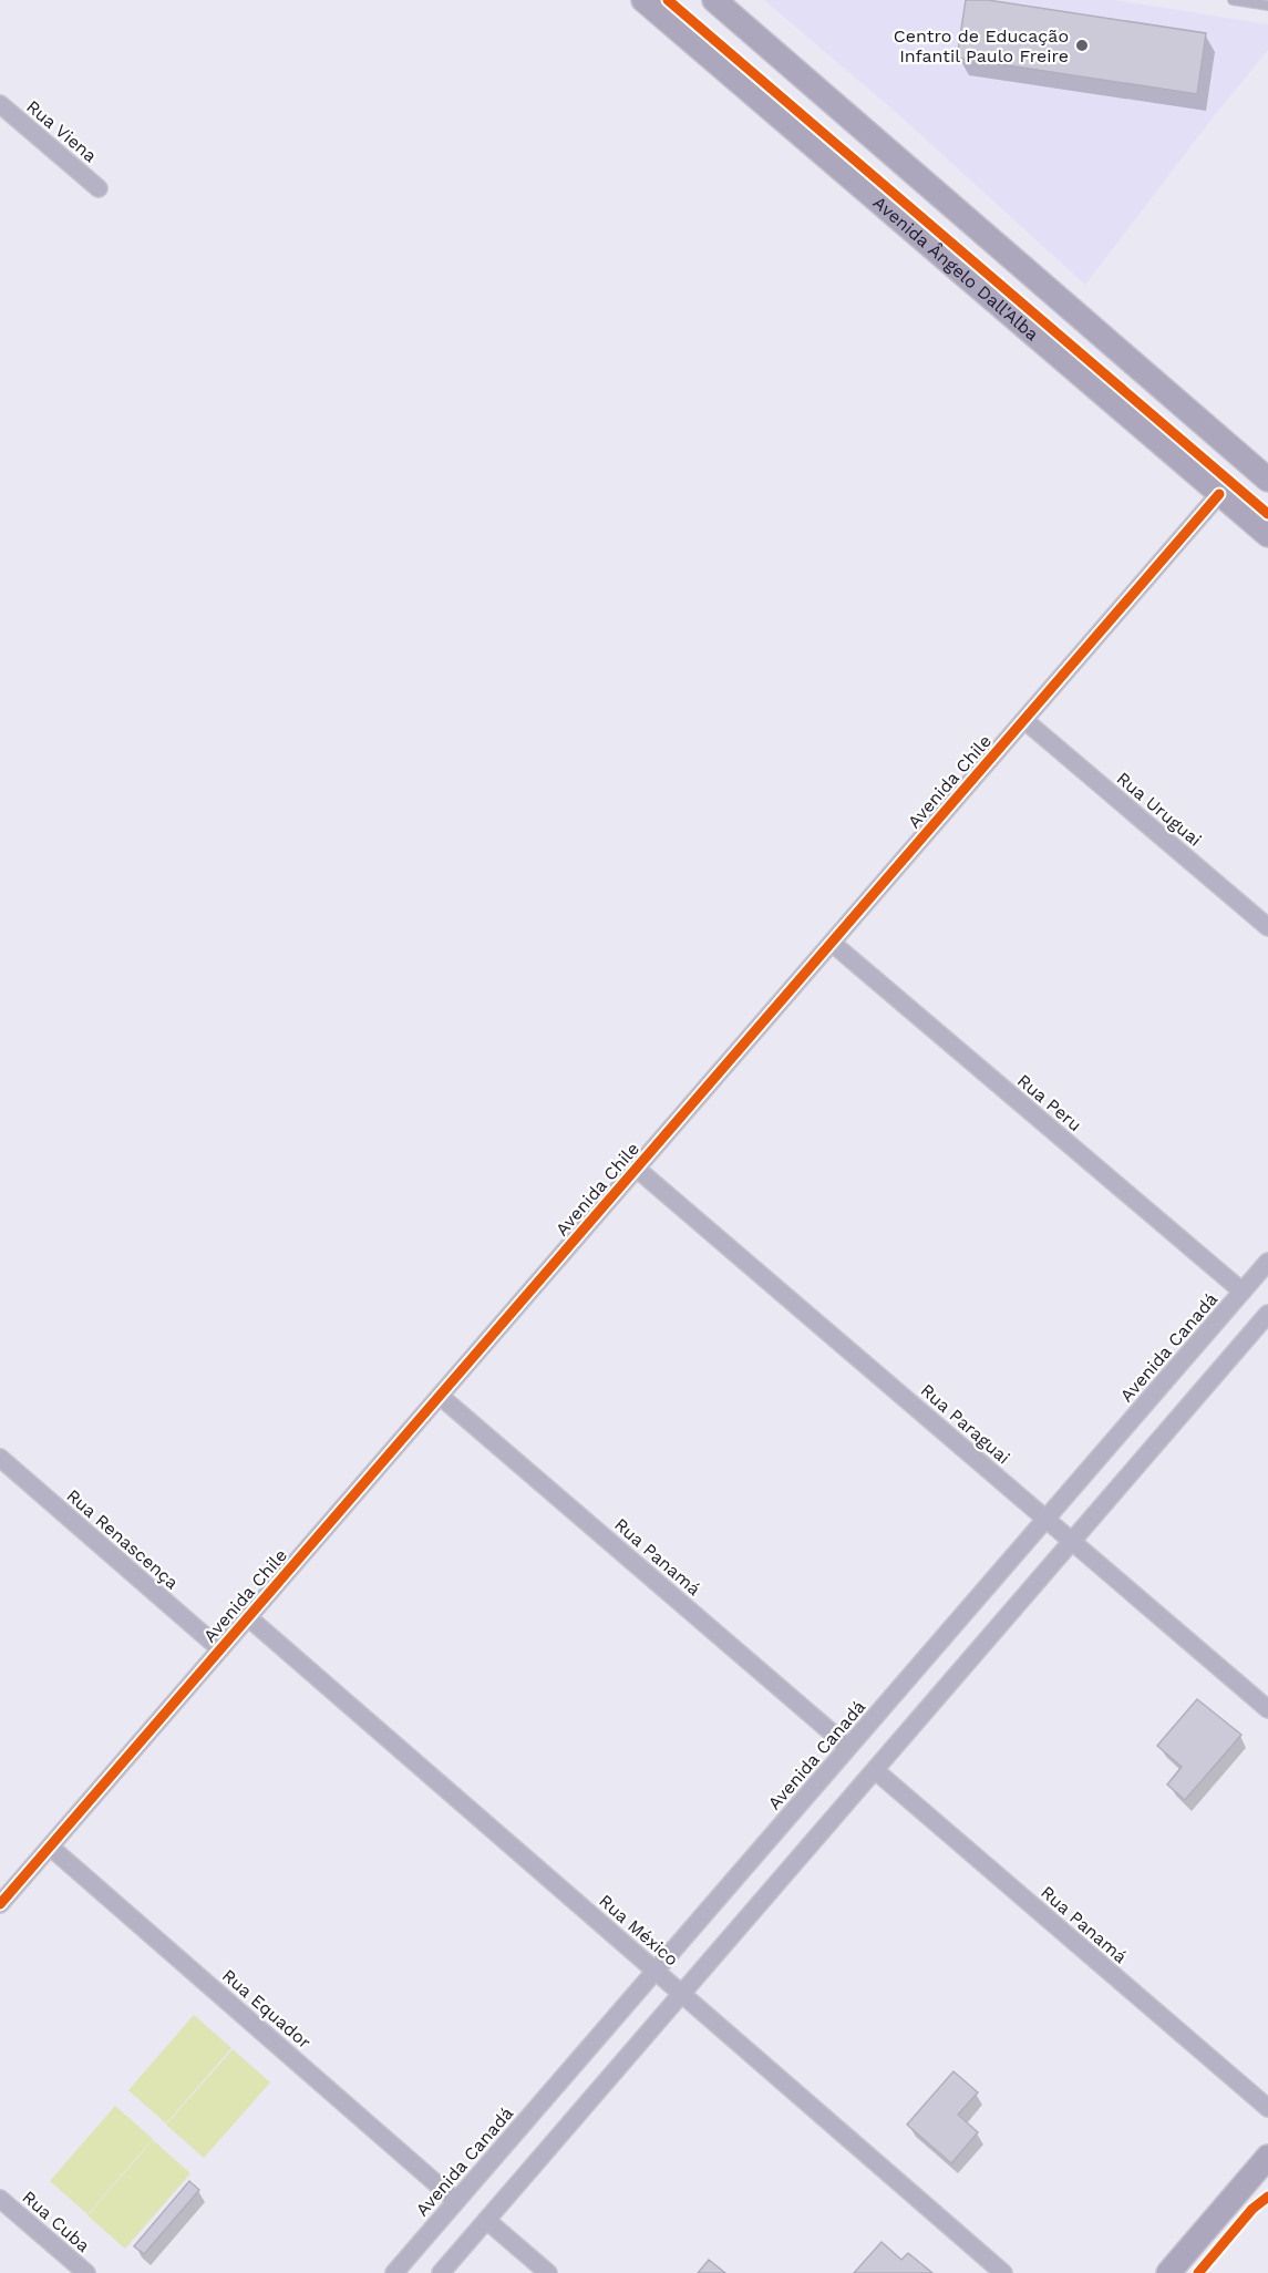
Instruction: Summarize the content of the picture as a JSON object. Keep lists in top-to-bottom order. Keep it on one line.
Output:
{"streets":{"main road":["Avenida Ângelo Dall'Alba"],"street":["Rua Viena","Avenida Chile","Rua Uruguai","Rua Peru","Avenida Canadá","Rua Paraguai","Rua Renascença","Rua Panamá","Rua México","Rua Equador","Rua Cuba"]},"crossings":[["Avenida Ângelo Dall'Alba","Avenida Chile"],["Avenida Chile","Rua Uruguai"],["Avenida Chile","Rua Peru"],["Avenida Chile","Rua Paraguai"],["Avenida Chile","Rua Renascença"],["Avenida Chile","Rua Panamá"],["Avenida Chile","Rua México"],["Avenida Chile","Rua Equador"],["Rua Peru","Avenida Canadá"],["Avenida Canadá","Rua Paraguai"],["Avenida Canadá","Rua Panamá"],["Avenida Canadá","Rua México"],["Avenida Canadá","Rua Equador"]],"places":["Centro de Educação Infantil Paulo Freire"]}
